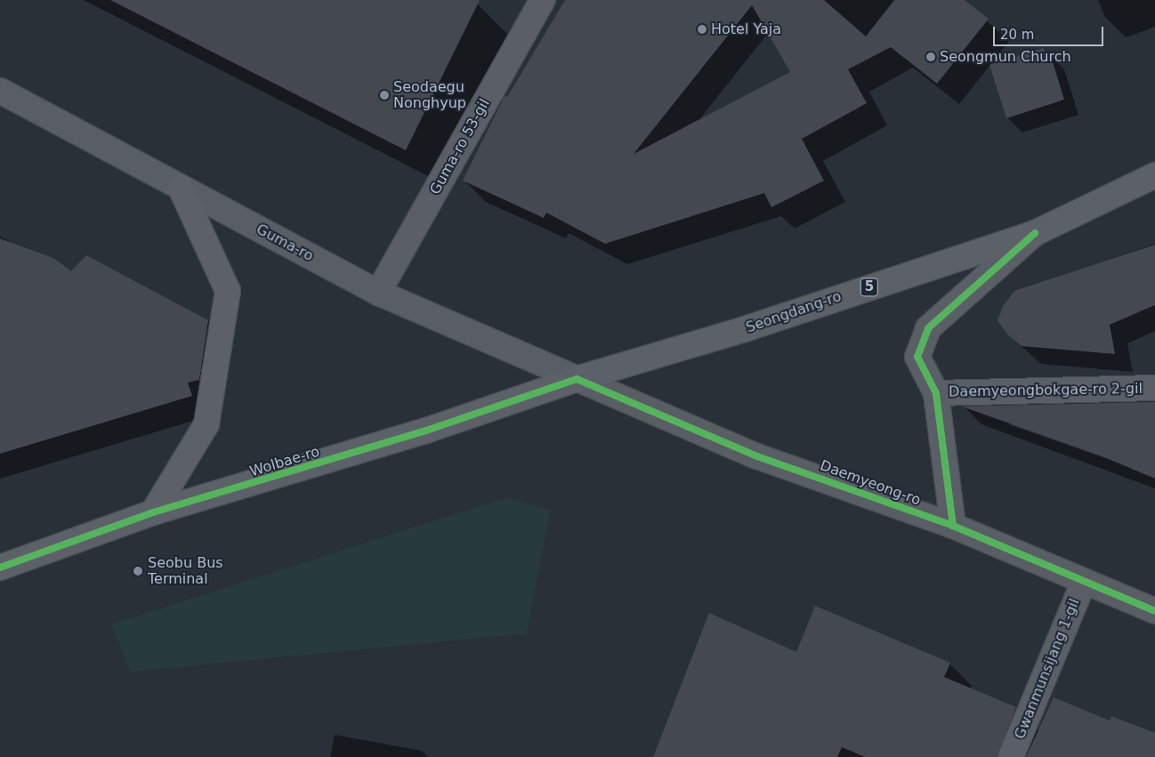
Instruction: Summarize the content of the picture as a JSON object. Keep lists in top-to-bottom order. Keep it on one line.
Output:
{"streets":{"main road":["Guma-ro","5","Seongdang-ro","Wolbae-ro","Daemyeong-ro"],"street":["Guma-ro 53-gil","Daemyeongbokgae-ro 2-gil","Gwanmunsijang 1-gil"]},"crossings":[["Guma-ro 53-gil","Guma-ro"],["Guma-ro","Seongdang-ro"],["Guma-ro","Wolbae-ro"],["Guma-ro","Daemyeong-ro"],["Seongdang-ro","Wolbae-ro"],["Seongdang-ro","Daemyeong-ro"],["Wolbae-ro","Daemyeong-ro"],["Daemyeong-ro","Gwanmunsijang 1-gil"]],"places":["Hotel Yaja","Seongmun Church","Seodaegu Nonghyup","Seobu Bus Terminal"],"scale_bar":"20 m"}
